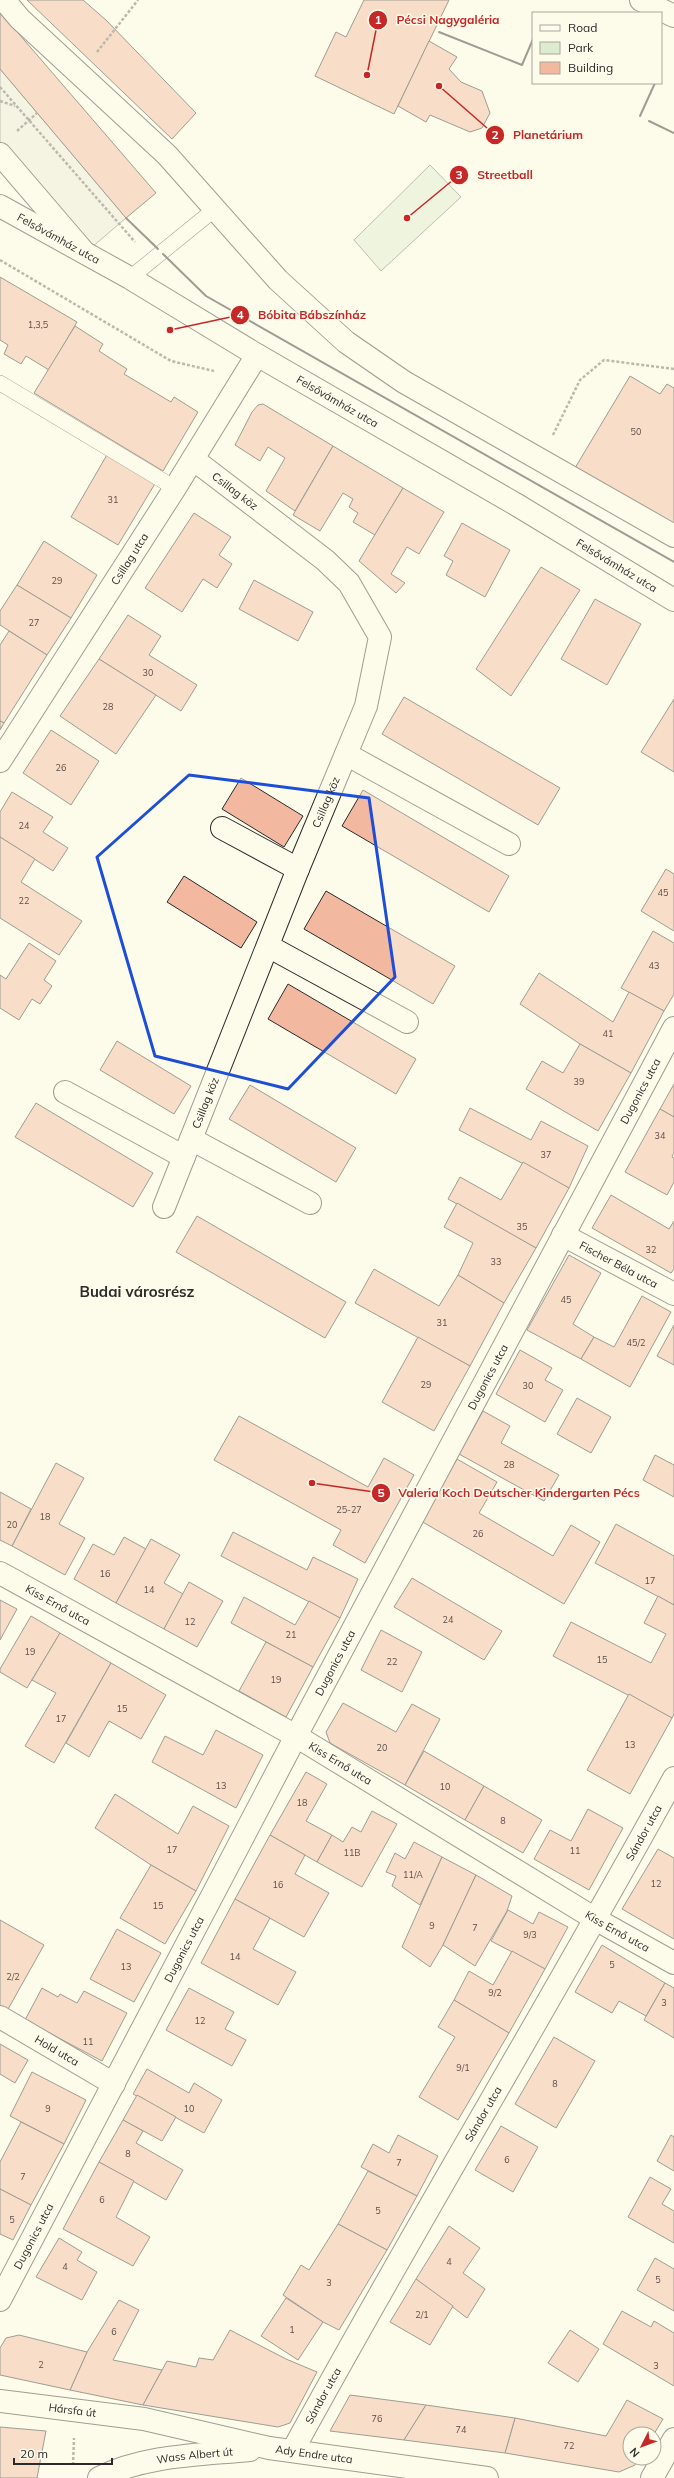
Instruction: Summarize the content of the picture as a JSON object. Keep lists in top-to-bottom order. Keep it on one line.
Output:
{"streets":{"street":["Felsővámház utca","Csillag köz","Csillag utca","Dugonics utca","Fischer Béla utca","Kiss Ernő utca","Sándor utca","Hold utca","Hársfa út","Ady Endre utca","Wass Albert út"]},"crossings":[["Felsővámház utca","Csillag utca"],["Csillag köz","Csillag utca"],["Dugonics utca","Fischer Béla utca"],["Dugonics utca","Kiss Ernő utca"],["Dugonics utca","Hold utca"],["Kiss Ernő utca","Sándor utca"],["Sándor utca","Ady Endre utca"],["Hársfa út","Ady Endre utca"],["Ady Endre utca","Wass Albert út"]],"districts":["Budai városrész"],"places":["Pécsi Nagygaléria","Planetárium","Streetball","Bóbita Bábszínház","Valeria Koch Deutscher Kindergarten Pécs"],"house_numbers":["1,3,5","50","31","29","27","30","28","26","24","45","22","43","41","39","34","37","35","32","33","45","31","45/2","29","30","28","25-27","18","20","26","16","17","14","24","12","21","19","15","22","19","15","17","13","20","13","10","18","8","17","11","11B","11/A","12","16","15","9","7","9/3","14","5","13","2/2","9/2","3","12","11","9/1","8","9","10","8","6","7","7","6","5","5","4","4","5","3","2/1","1","6","2","3","76","74","72"],"legend":["Road","Park","Building"],"scale_bar":"20 m","north":"bottom left"}
